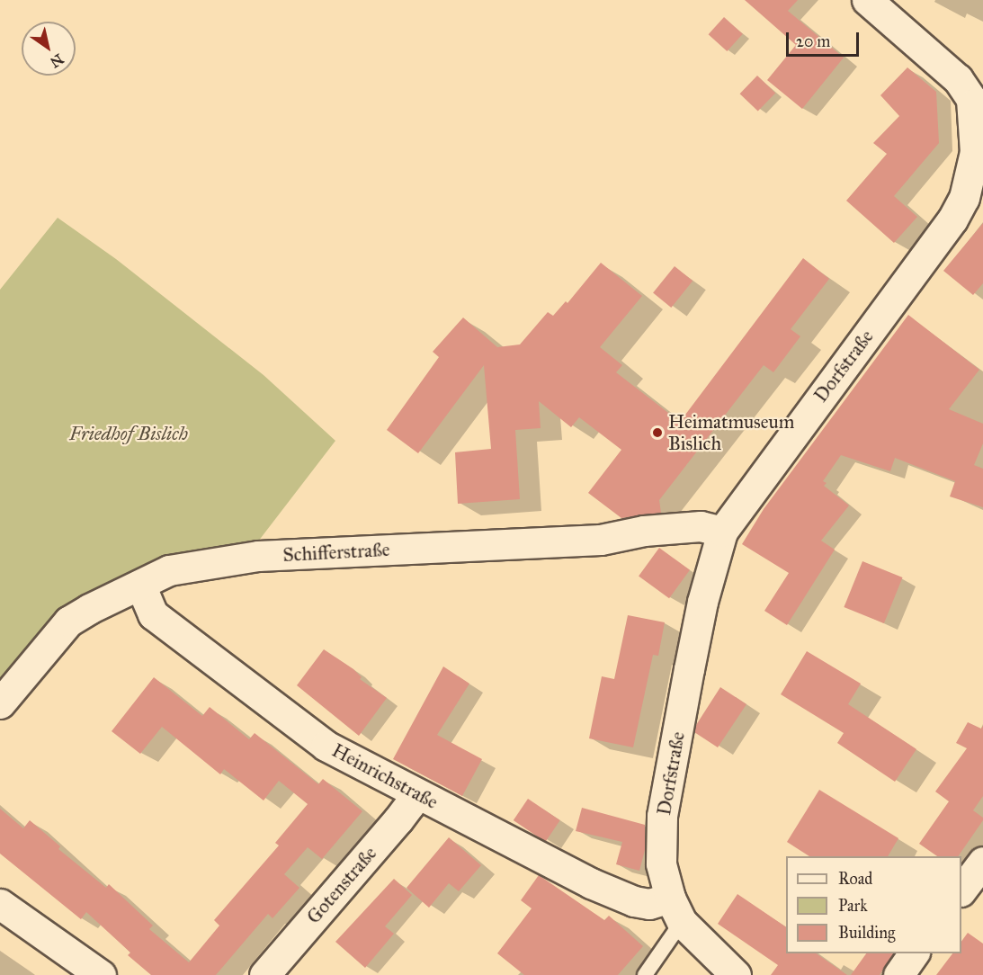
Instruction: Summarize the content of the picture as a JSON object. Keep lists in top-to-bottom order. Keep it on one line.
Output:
{"streets":{"street":["Dorfstraße","Schifferstraße","Heinrichstraße","Gotenstraße"]},"crossings":[["Dorfstraße","Schifferstraße"],["Dorfstraße","Heinrichstraße"],["Schifferstraße","Heinrichstraße"],["Heinrichstraße","Gotenstraße"]],"parks":["Friedhof Bislich"],"places":["Heimatmuseum Bislich"],"legend":["Road","Park","Building"],"scale_bar":"20 m","north":"bottom right"}
